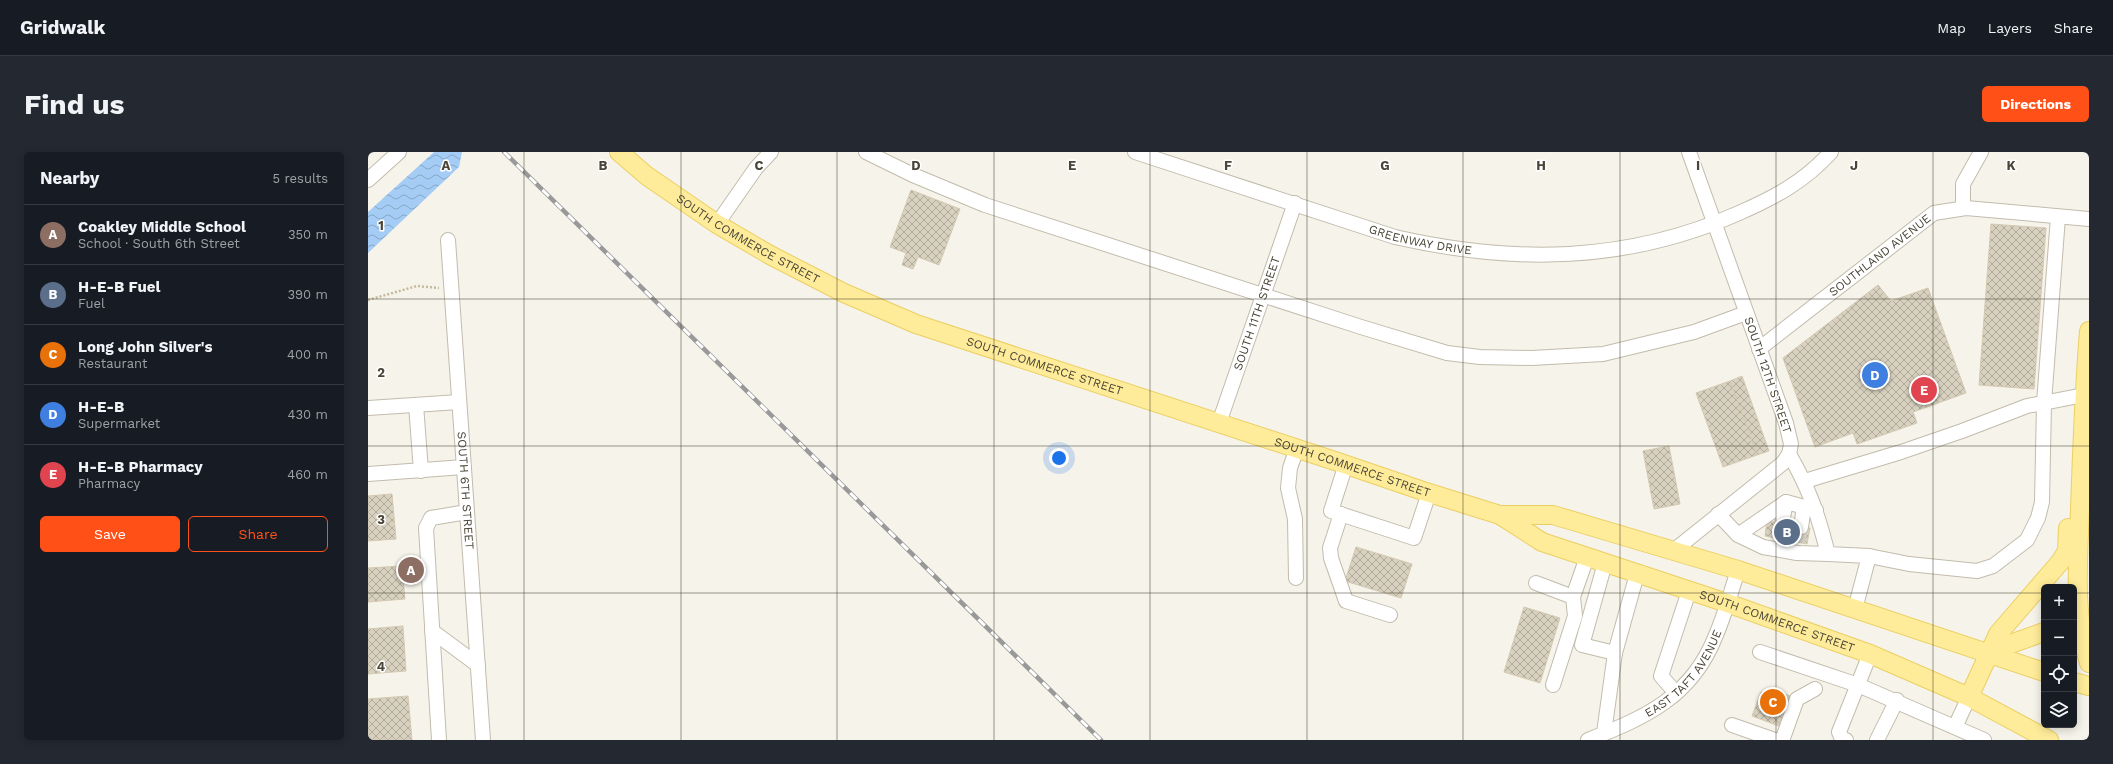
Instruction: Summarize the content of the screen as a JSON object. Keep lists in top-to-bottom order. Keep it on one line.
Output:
{"streets":{"main road":["SOUTH COMMERCE STREET"],"street":["GREENWAY DRIVE","SOUTHLAND AVENUE","SOUTH 11TH STREET","SOUTH 12TH STREET","SOUTH 6TH STREET","EAST TAFT AVENUE"]},"crossings":[["SOUTH COMMERCE STREET","SOUTH 11TH STREET"],["SOUTH COMMERCE STREET","EAST TAFT AVENUE"],["GREENWAY DRIVE","SOUTH 11TH STREET"],["GREENWAY DRIVE","SOUTH 12TH STREET"],["SOUTHLAND AVENUE","SOUTH 12TH STREET"]],"page":{"header":"Gridwalk","nav":["Map","Layers","Share"],"buttons":["Directions",["Save","Share"]],"title":"Find us","heading":["Nearby","5 results"],"list":[{"mark":"A","name":"Coakley Middle School","note":"School · South 6th Street","value":"350 m"},{"mark":"B","name":"H-E-B Fuel","note":"Fuel","value":"390 m"},{"mark":"C","name":"Long John Silver's","note":"Restaurant","value":"400 m"},{"mark":"D","name":"H-E-B","note":"Supermarket","value":"430 m"},{"mark":"E","name":"H-E-B Pharmacy","note":"Pharmacy","value":"460 m"}],"pins":["D","E","B","A","C"],"map_buttons":["+","−"]},"grid":{"columns":["A","B","C","D","E","F","G","H","I","J","K"],"rows":["1","2","3","4"]}}
